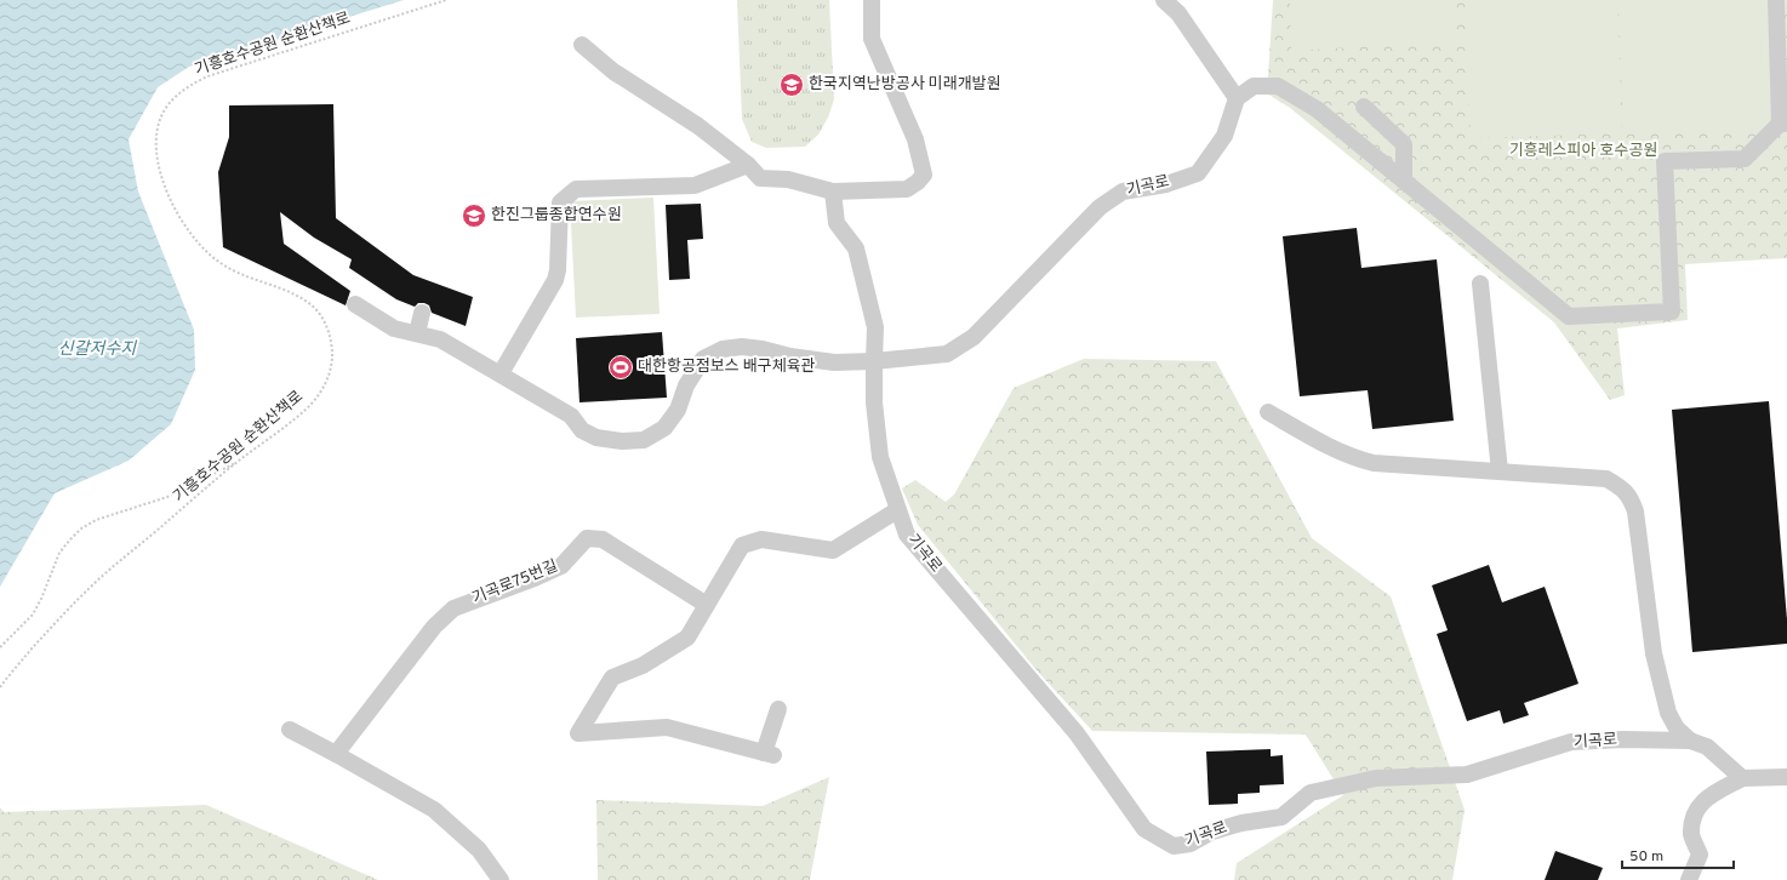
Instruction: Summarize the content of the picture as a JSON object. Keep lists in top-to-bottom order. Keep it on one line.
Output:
{"streets":{"street":["기곡로","기곡로75번길"],"path":["기흥호수공원 순환산책로"]},"water":["신갈저수지"],"parks":["기흥레스피아 호수공원"],"places":{"school or university":["한국지역난방공사 미래개발원","한진그룹종합연수원"],"sports":["대한항공점보스 배구체육관"]},"scale_bar":"50 m"}
